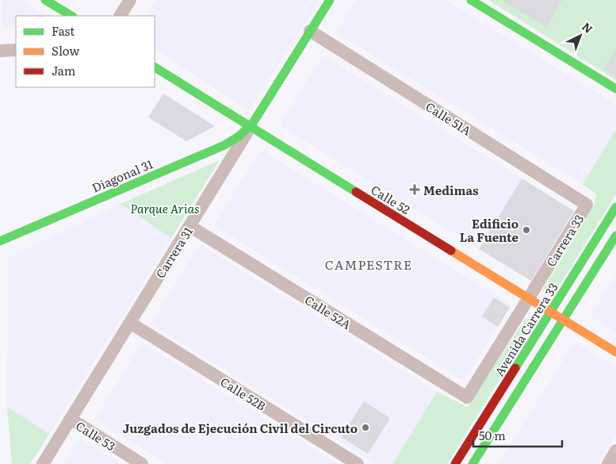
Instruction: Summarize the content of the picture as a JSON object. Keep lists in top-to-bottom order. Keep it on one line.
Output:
{"streets":{"street":["Calle 51A","Diagonal 31","Calle 52","Carrera 33","Carrera 31","Calle 52A","Avenida Carrera 33","Calle 52B","Calle 53"]},"crossings":[["Calle 51A","Carrera 33"],["Calle 51A","Carrera 31"],["Diagonal 31","Calle 52"],["Diagonal 31","Carrera 31"],["Calle 52","Carrera 33"],["Calle 52","Carrera 31"],["Calle 52","Avenida Carrera 33"],["Carrera 33","Calle 52A"],["Carrera 31","Calle 52A"],["Carrera 31","Calle 52B"],["Carrera 31","Calle 53"]],"districts":["CAMPESTRE"],"parks":["Parque Arias"],"places":{"health":["Medimas"],"other":["Edificio La Fuente","Juzgados de Ejecución Civil del Circuto"]},"legend":["Fast","Slow","Jam"],"scale_bar":"50 m","north":"top right"}
